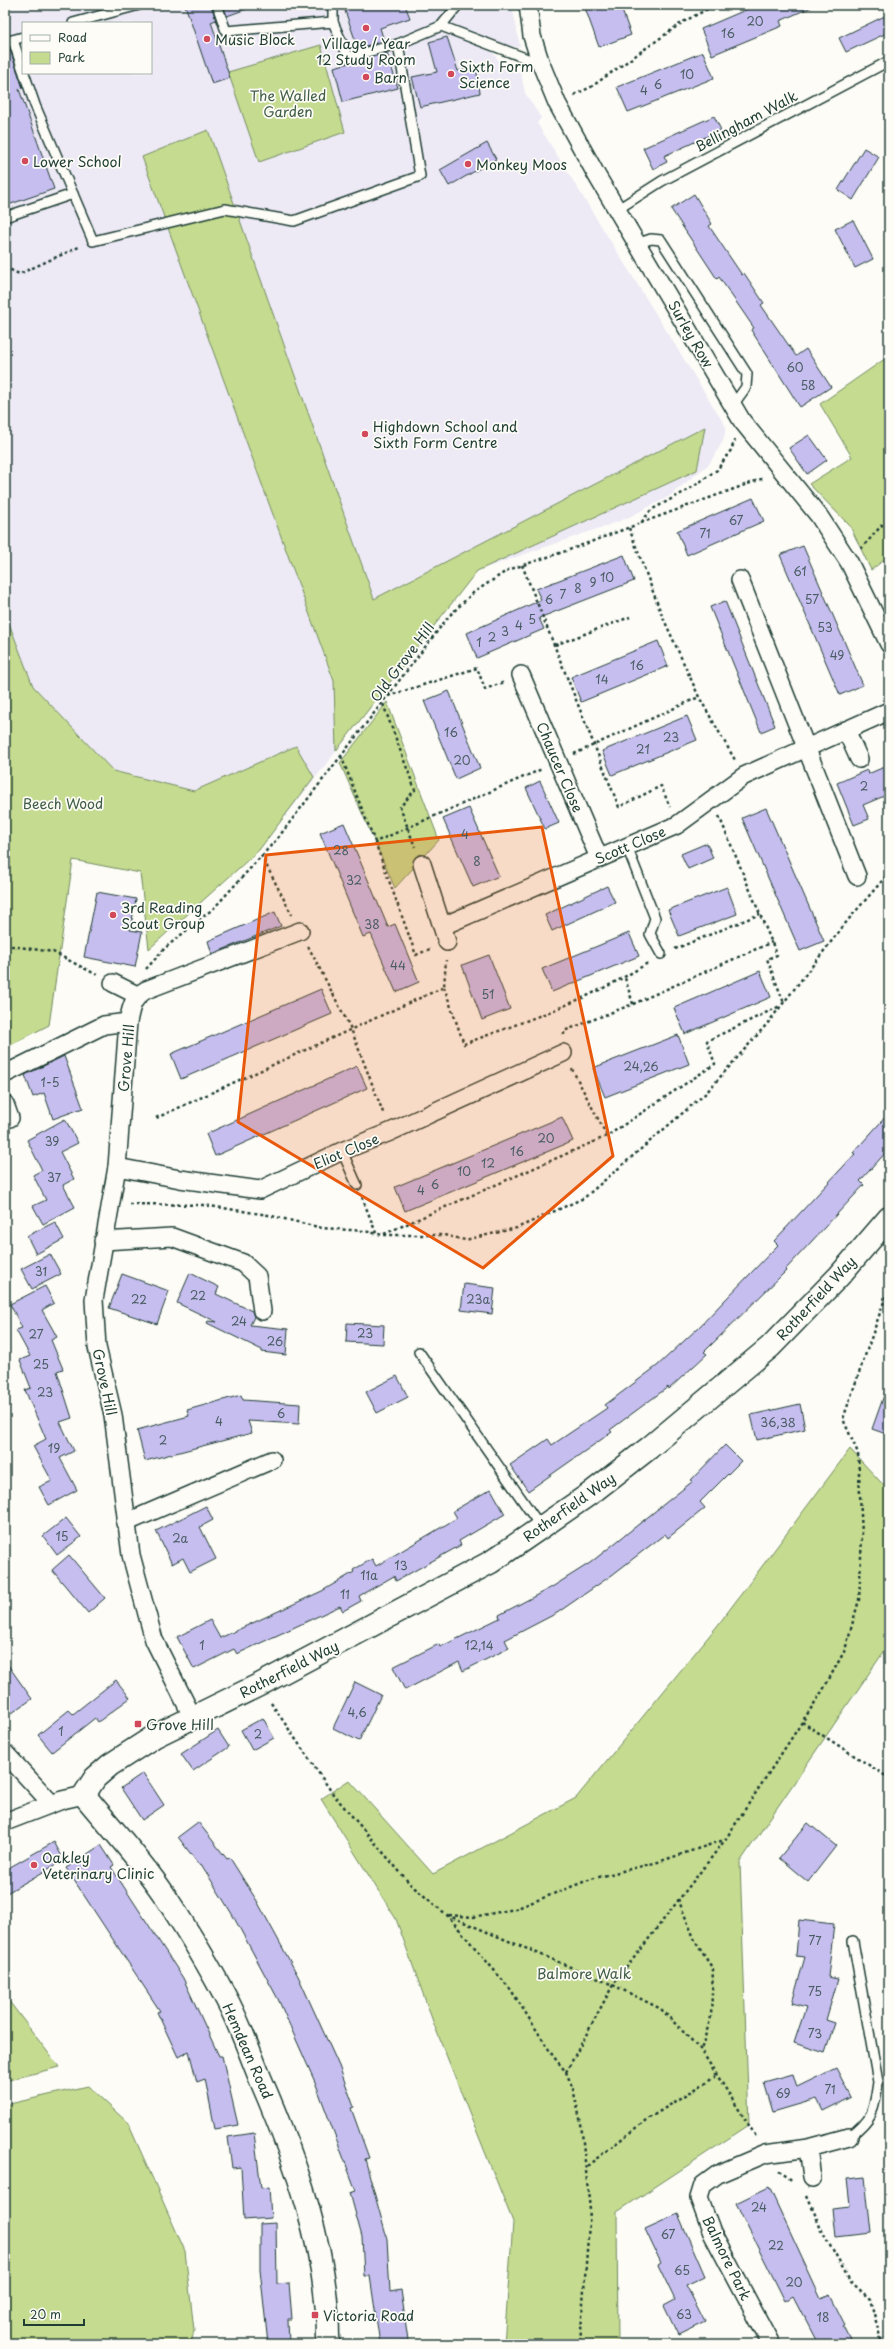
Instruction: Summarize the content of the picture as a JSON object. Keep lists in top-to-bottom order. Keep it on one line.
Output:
{"streets":{"street":["Surley Row","Chaucer Close","Scott Close","Grove Hill","Eliot Close","Rotherfield Way","Hemdean Road","Balmore Park"],"lane":["Bellingham Walk"],"path":["Old Grove Hill"]},"crossings":[["Bellingham Walk","Surley Row"],["Surley Row","Old Grove Hill"],["Old Grove Hill","Grove Hill"],["Chaucer Close","Scott Close"],["Grove Hill","Eliot Close"],["Grove Hill","Rotherfield Way"]],"parks":["The Walled Garden","Beech Wood","Balmore Walk"],"places":{"other":["Village / Year 12 Study Room","Music Block","Sixth Form Science","Barn","Lower School","Monkey Moos","Highdown School and Sixth Form Centre","3rd Reading Scout Group","Oakley Veterinary Clinic"],"transit":["Grove Hill","Victoria Road"]},"house_numbers":["20","16","10","6","4","60","58","67","71","61","10","9","8","7","6","57","5","4","53","3","2","1","49","16","14","16","23","21","20","2","4","28","8","32","38","44","51","24,26","1-5","20","39","16","12","10","37","6","4","31","22","22","23a","24","23","27","26","25","23","6","4","36,38","2","19","15","2a","13","11a","11","1","12,14","4,6","1","2","77","75","73","71","69","24","67","22","65","20","63","18"],"legend":["Road","Park"],"scale_bar":"20 m"}
